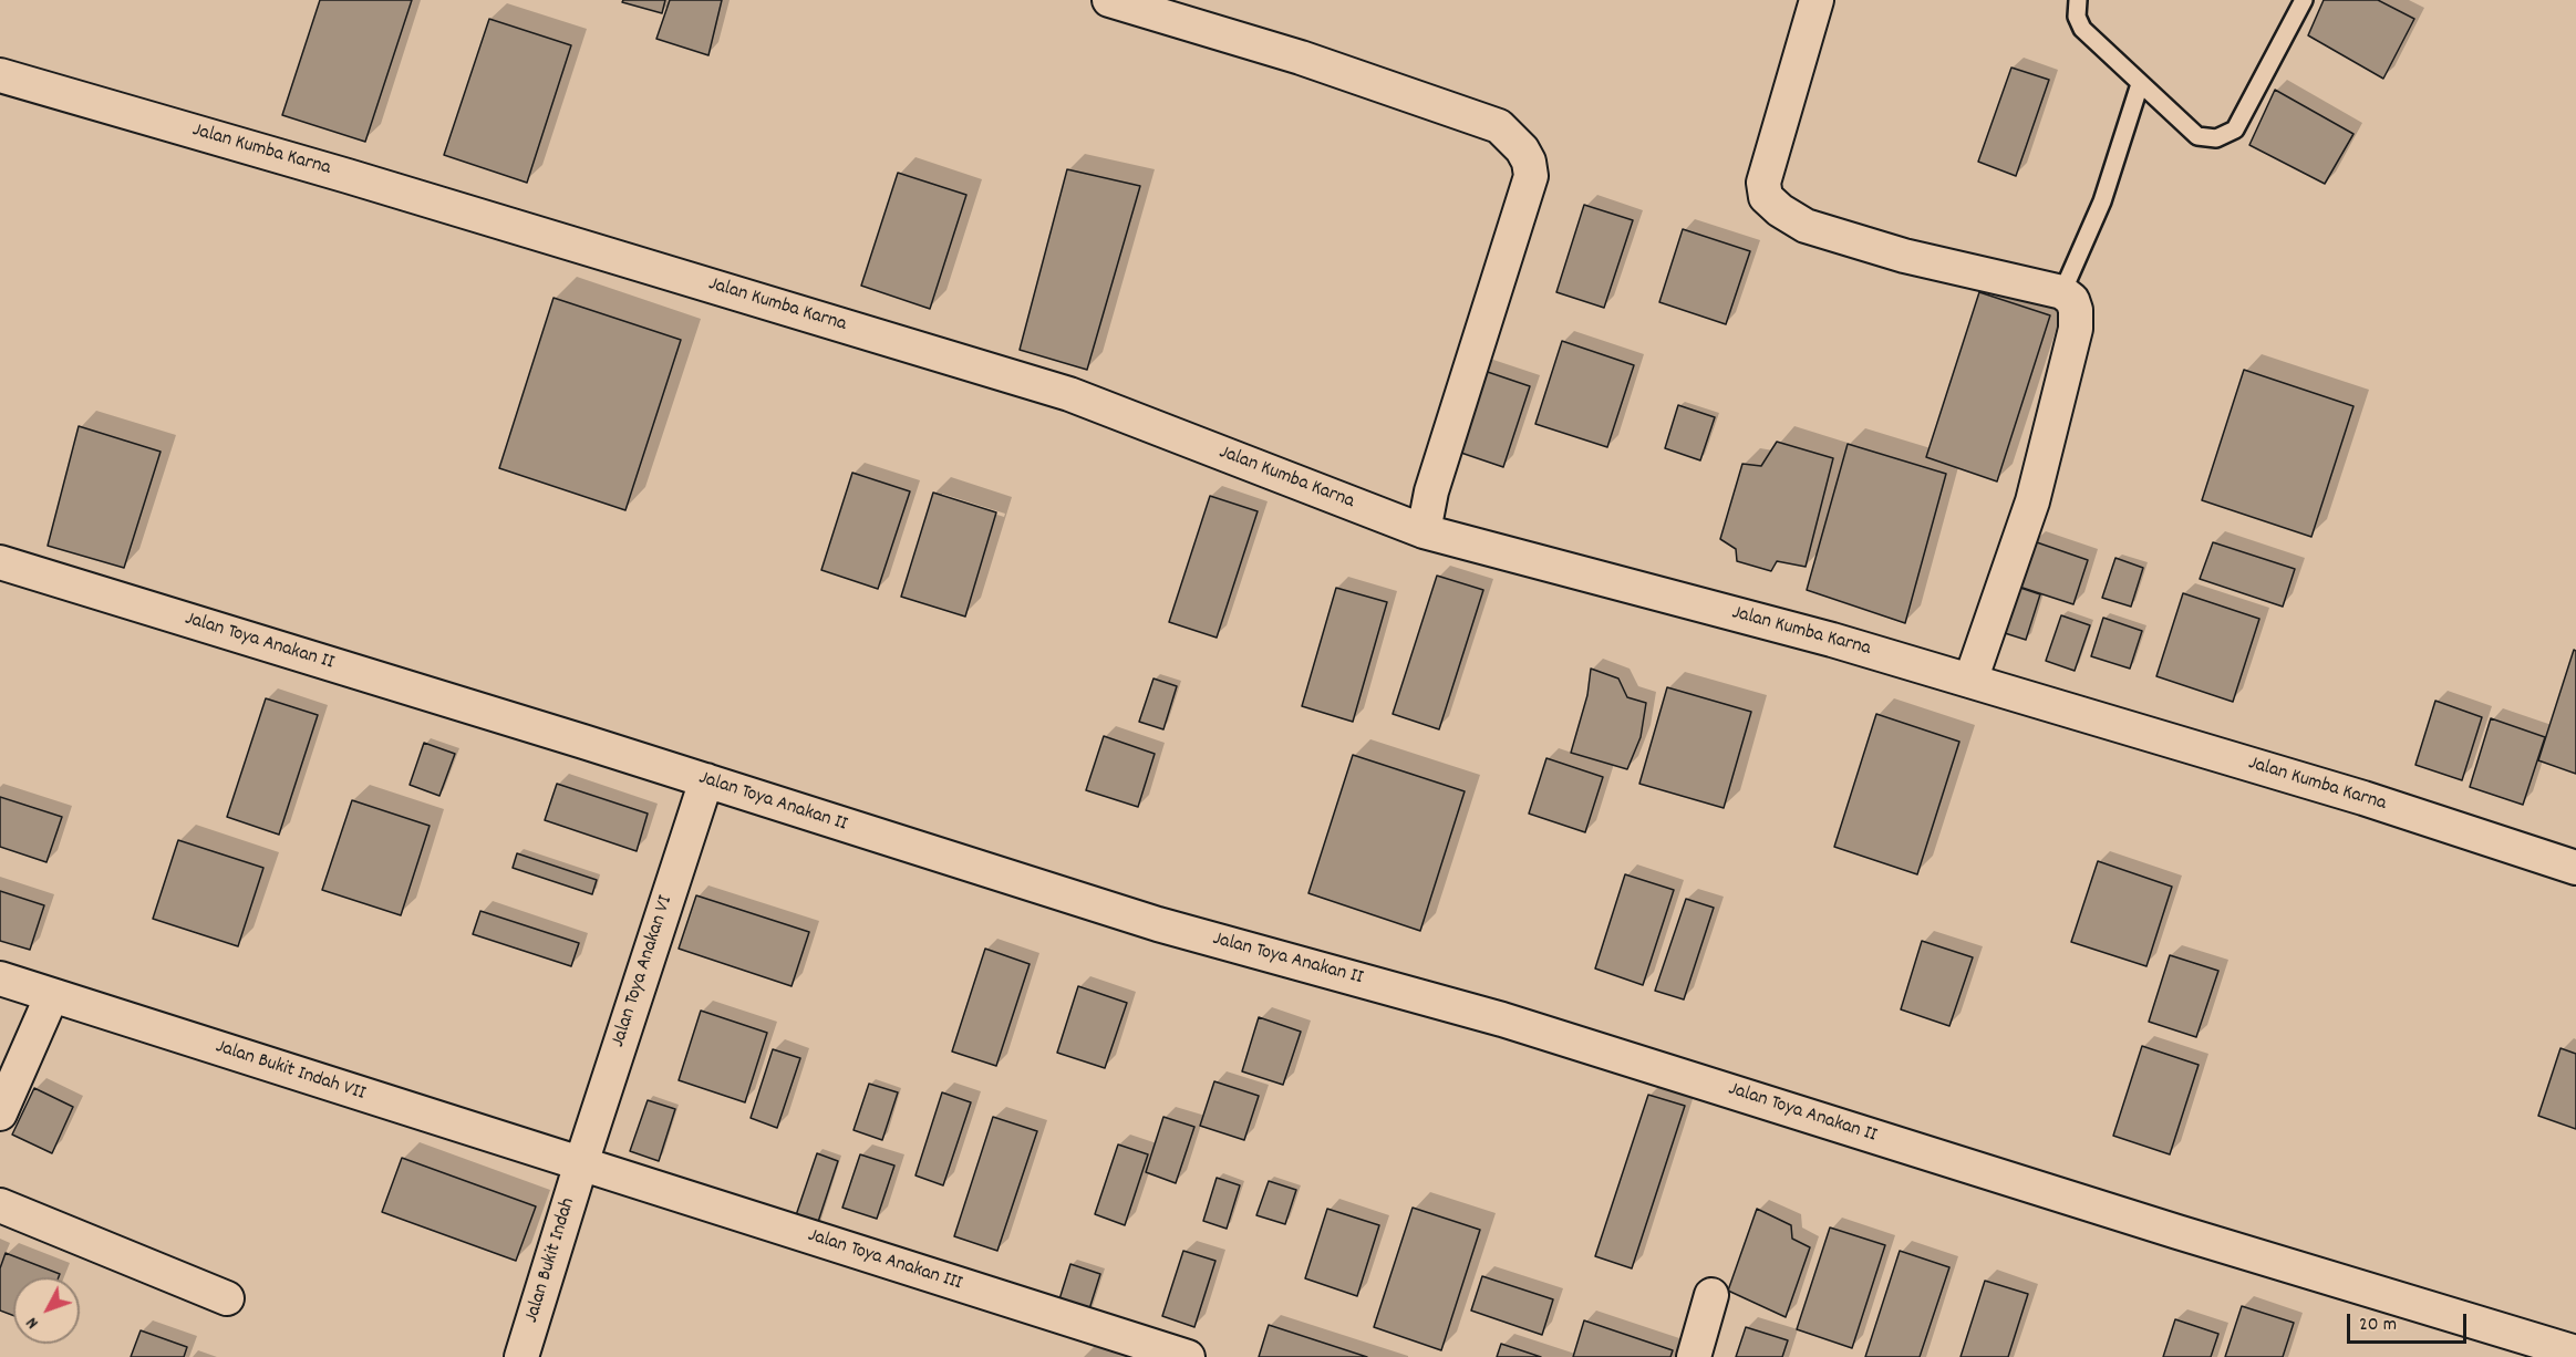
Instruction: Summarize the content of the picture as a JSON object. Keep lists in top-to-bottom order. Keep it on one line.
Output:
{"streets":{"street":["Jalan Kumba Karna","Jalan Toya Anakan II","Jalan Toya Anakan VI","Jalan Bukit Indah VII","Jalan Bukit Indah","Jalan Toya Anakan III"]},"crossings":[["Jalan Toya Anakan II","Jalan Toya Anakan VI"],["Jalan Toya Anakan VI","Jalan Bukit Indah VII"],["Jalan Toya Anakan VI","Jalan Bukit Indah"],["Jalan Toya Anakan VI","Jalan Toya Anakan III"],["Jalan Bukit Indah VII","Jalan Bukit Indah"],["Jalan Bukit Indah VII","Jalan Toya Anakan III"],["Jalan Bukit Indah","Jalan Toya Anakan III"]],"scale_bar":"20 m","north":"bottom left"}
